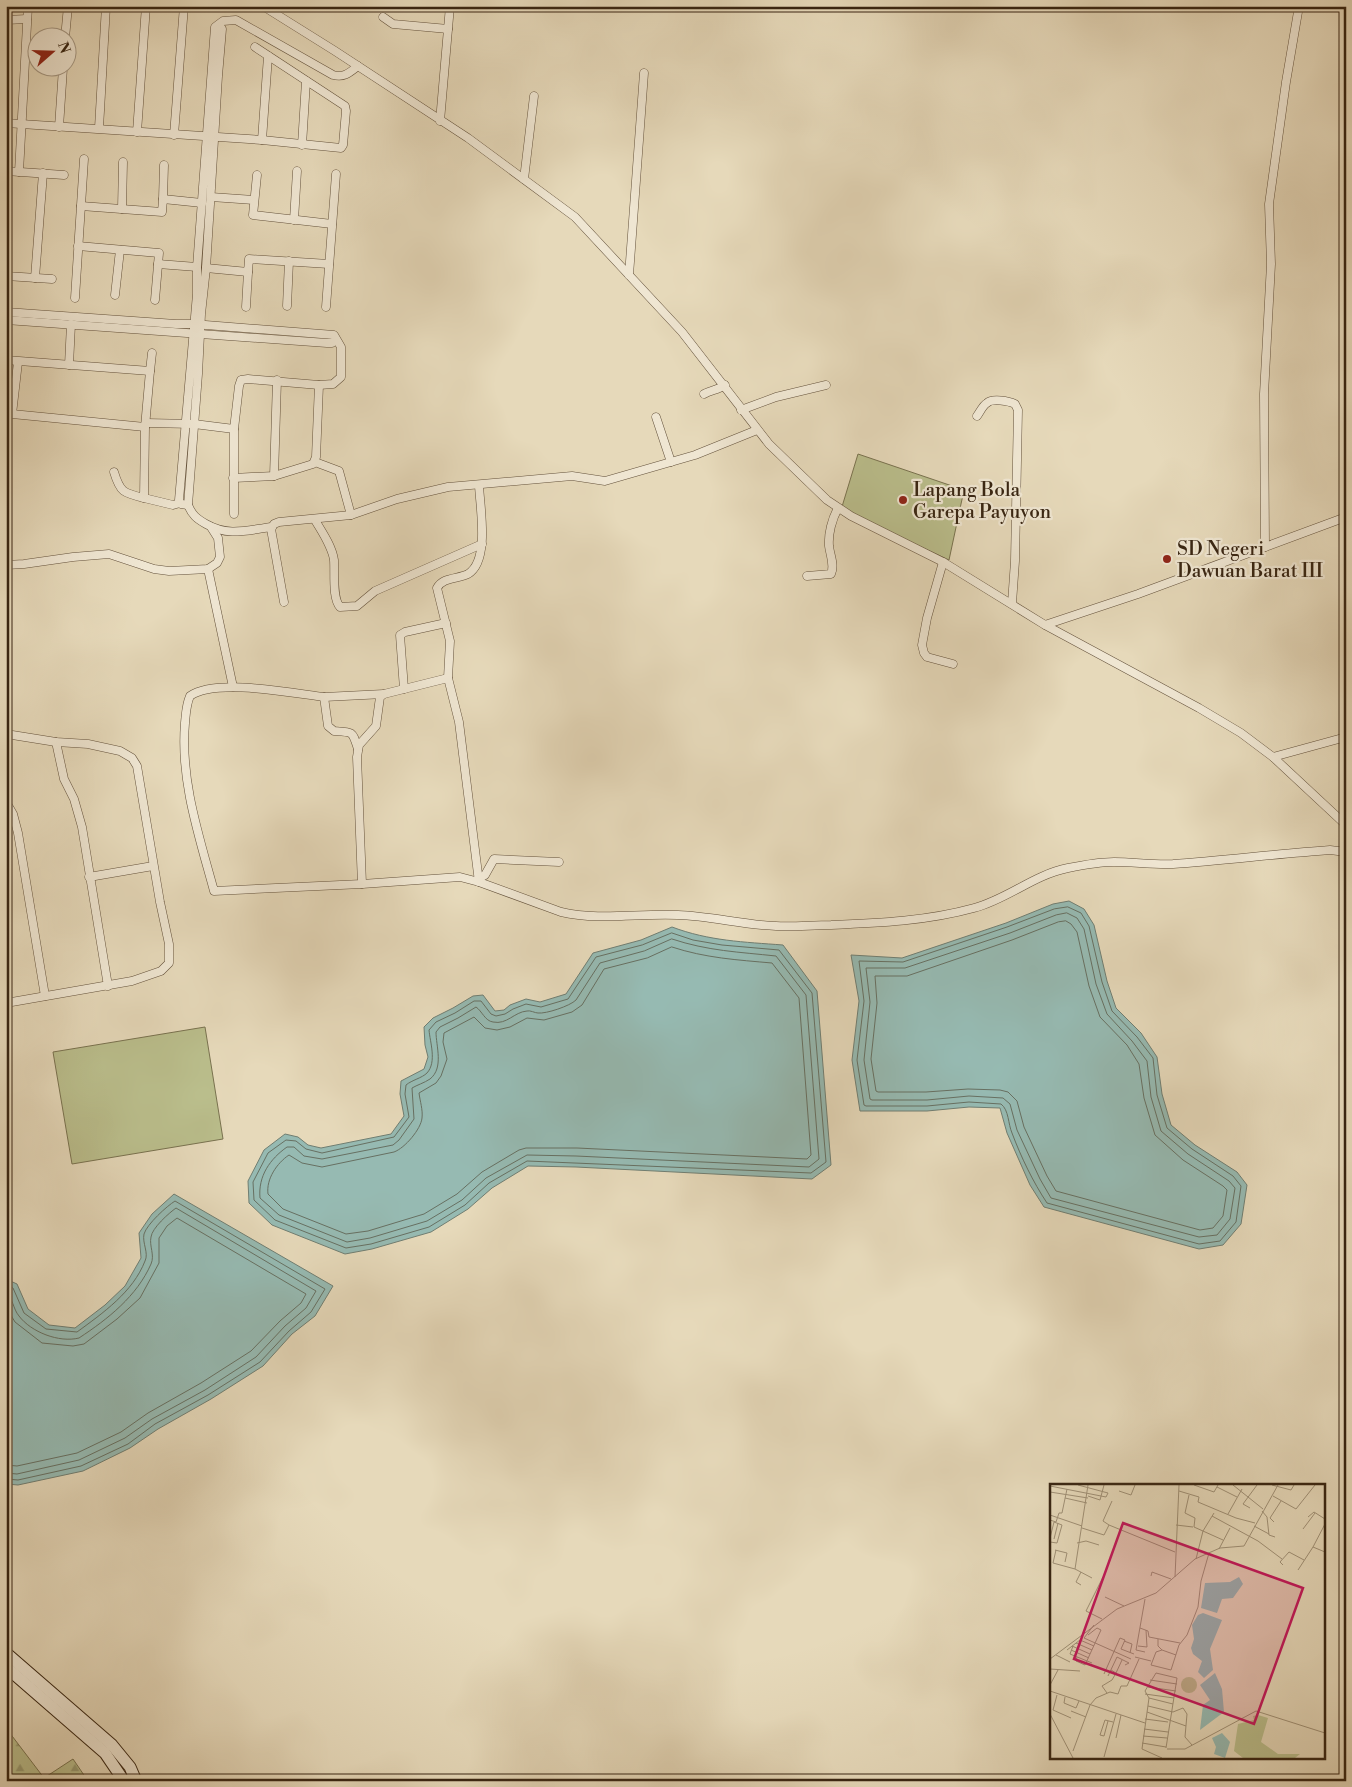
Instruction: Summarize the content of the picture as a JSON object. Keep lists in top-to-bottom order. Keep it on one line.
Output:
{"places":["Lapang Bola Garepa Payuyon","SD Negeri Dawuan Barat III"],"north":"right"}
